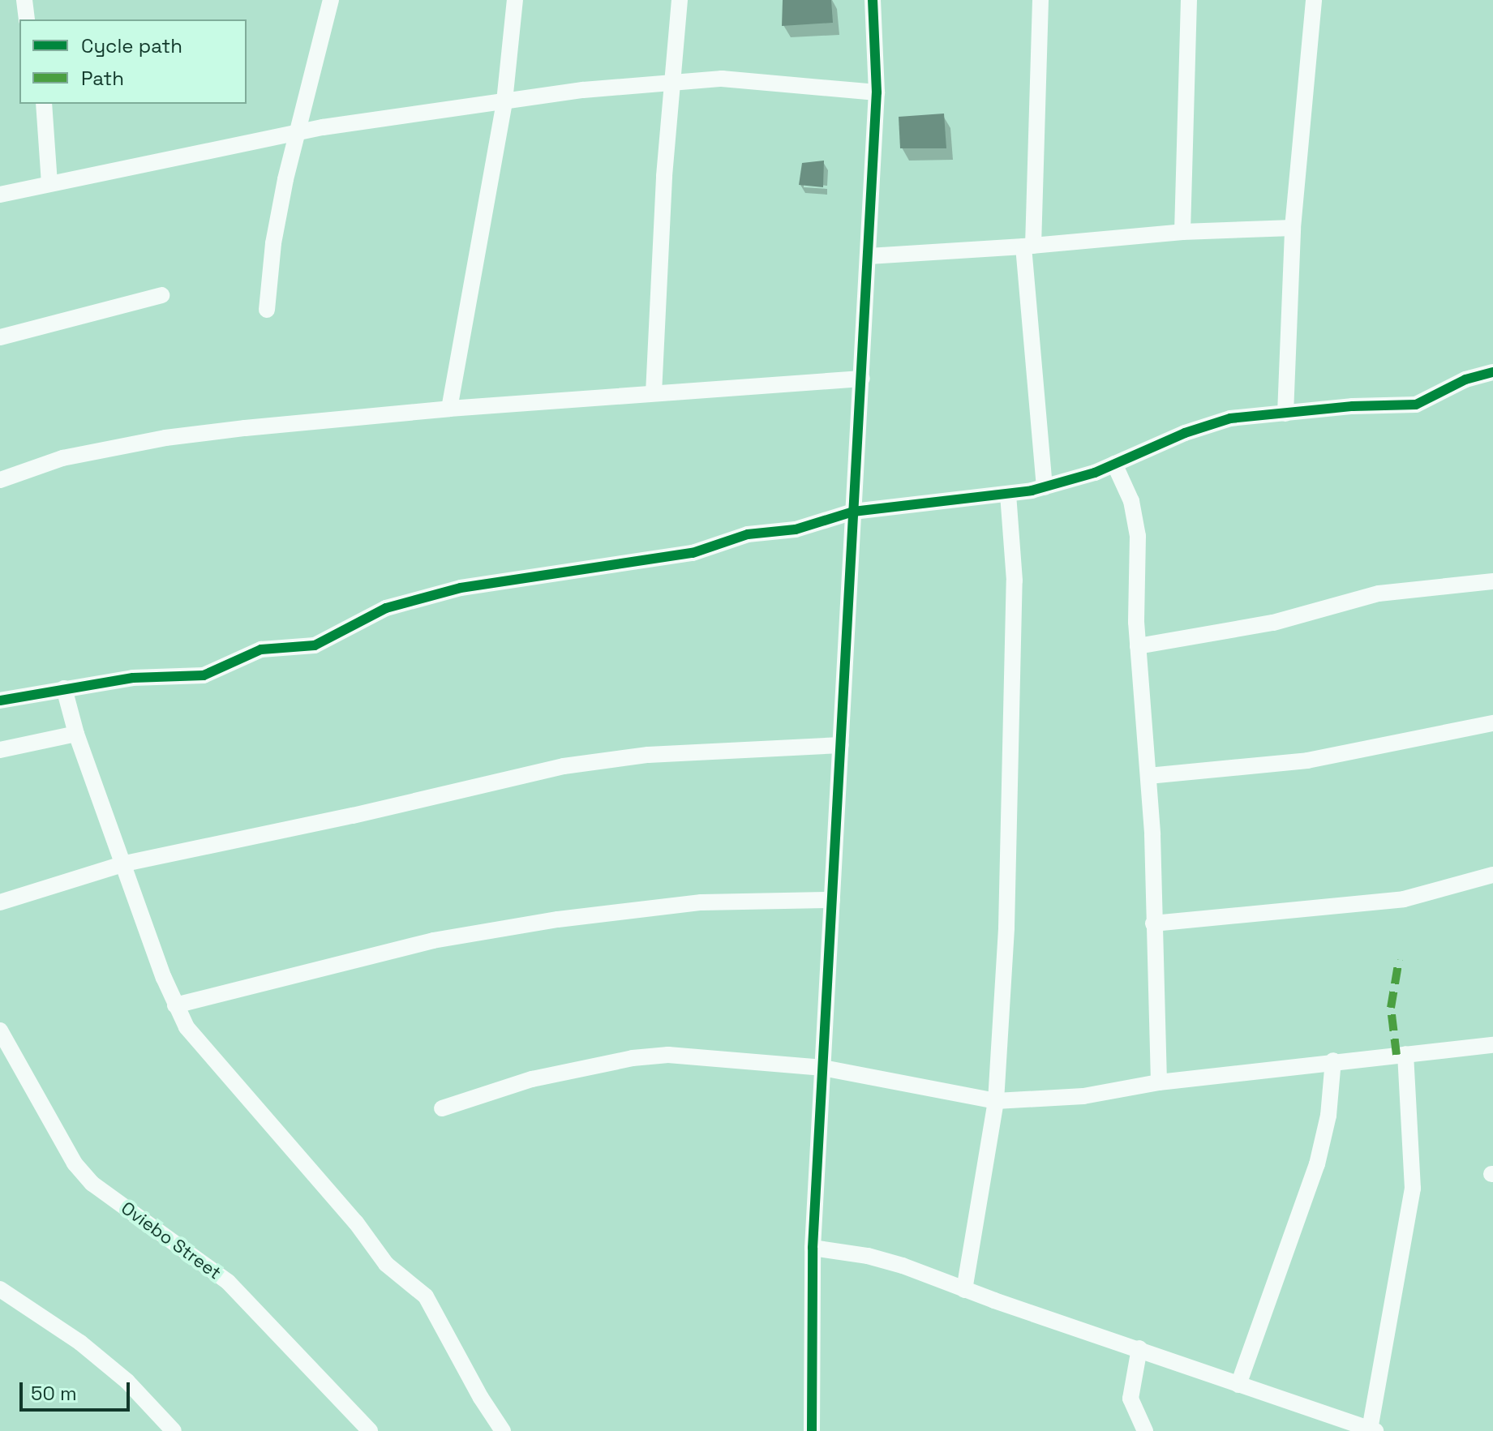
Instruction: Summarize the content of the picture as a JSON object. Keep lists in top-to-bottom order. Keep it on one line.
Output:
{"streets":{"street":["Oviebo Street"]},"legend":["Cycle path","Path"],"scale_bar":"50 m"}
